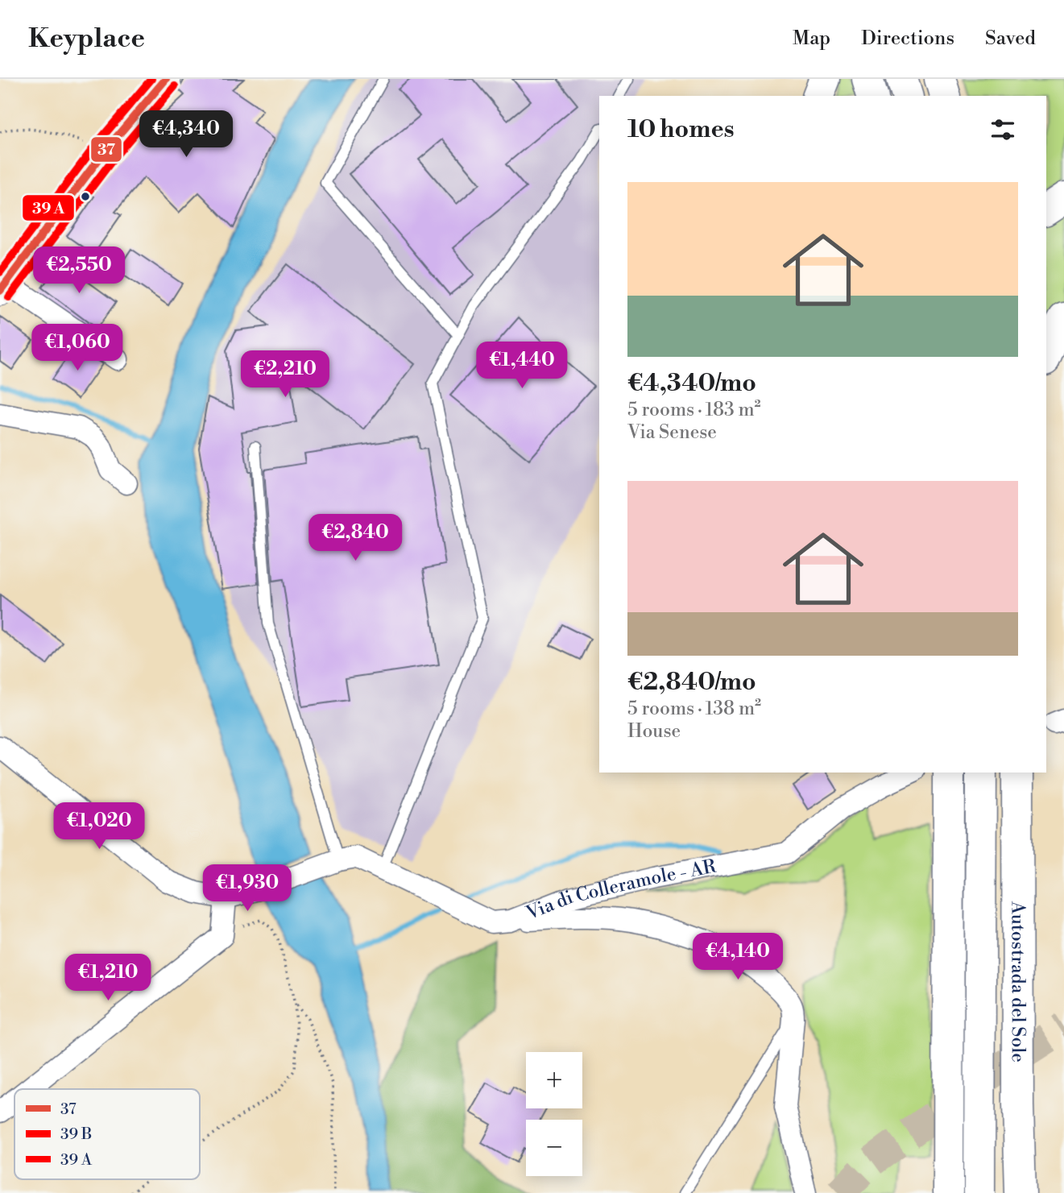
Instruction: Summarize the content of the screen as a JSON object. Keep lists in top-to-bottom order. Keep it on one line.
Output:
{"streets":{"highway":["Autostrada del Sole"],"street":["Via di Colleramole - AR"]},"lines":["transit line 37"],"legend":["37","39 B","39 A"],"page":{"header":"Keyplace","nav":["Map","Directions","Saved"],"heading":"10 homes","price":["€4,340","€2,550","€1,060","€1,440","€2,210","€2,840","€1,020","€1,930","€4,140","€1,210"],"list":[{"name":"€4,340/mo","note":"5 rooms · 183 m² · Via Senese"},{"name":"€2,840/mo","note":"5 rooms · 138 m² · House"}],"map_buttons":["+","−"]}}
